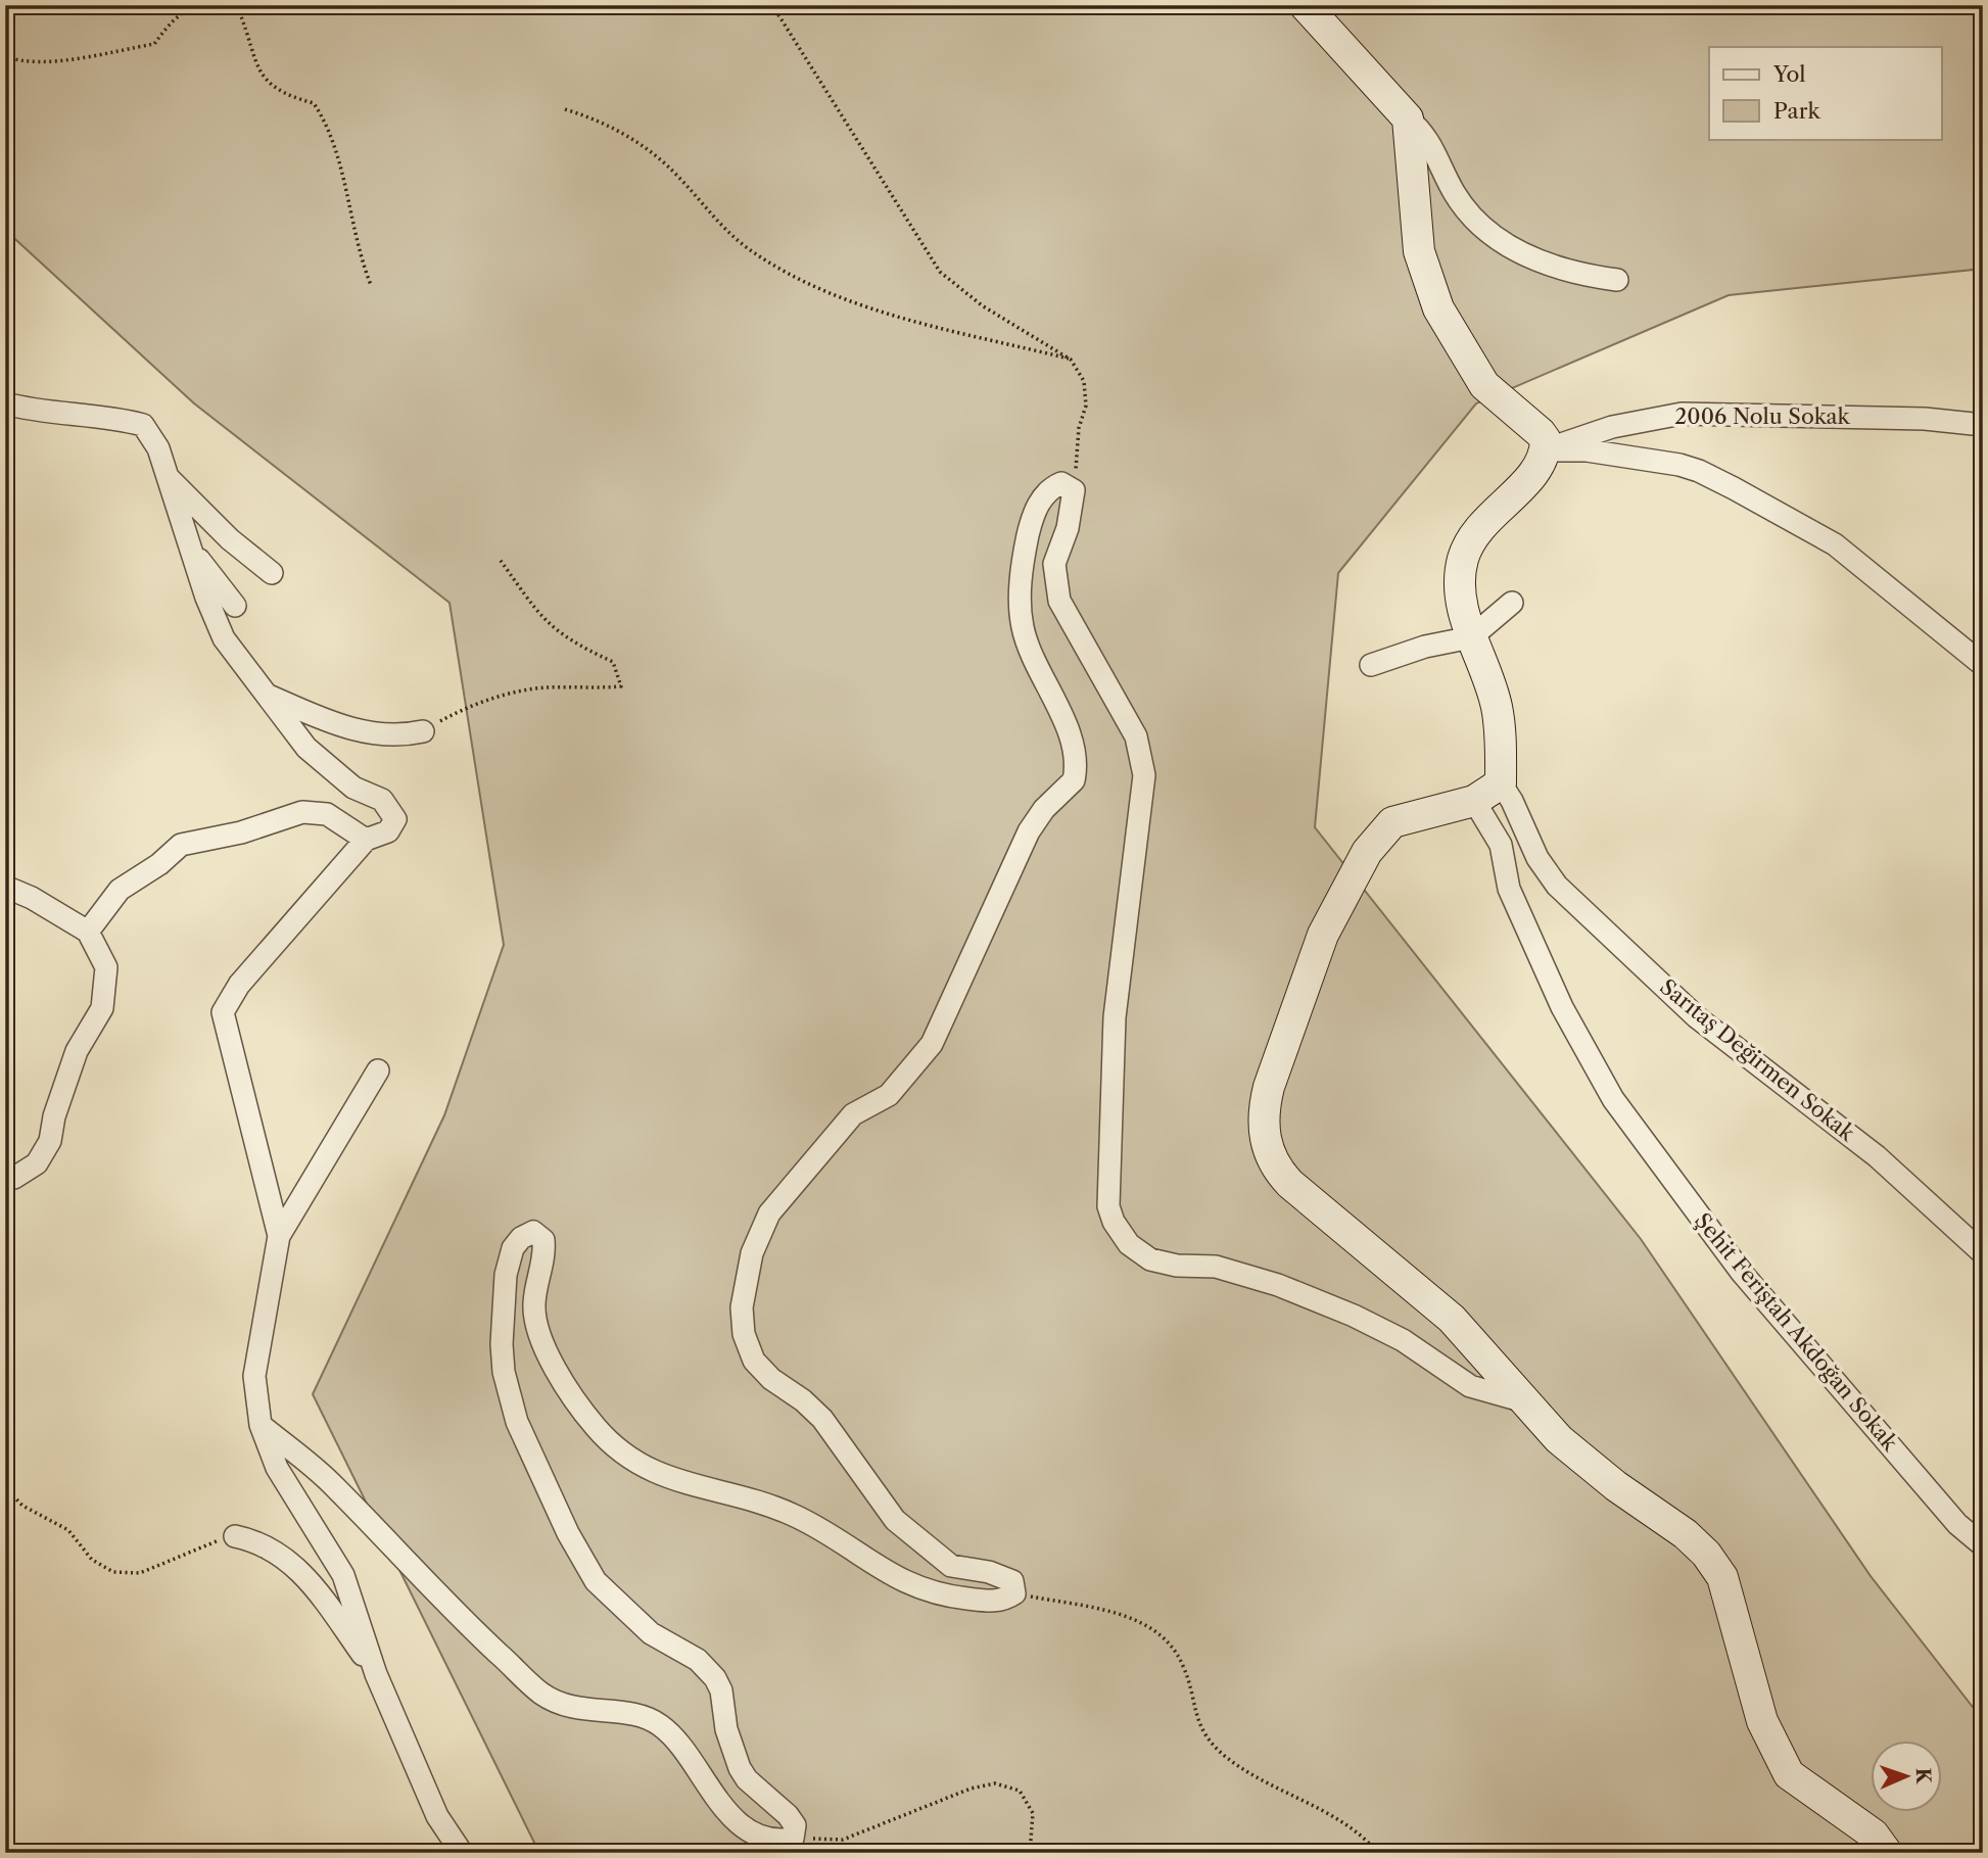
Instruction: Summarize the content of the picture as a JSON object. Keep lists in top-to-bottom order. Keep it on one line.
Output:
{"streets":{"street":["2006 Nolu Sokak","Sarıtaş Değirmen Sokak","Şehit Feriştah Akdoğan Sokak"]},"legend":["Yol","Park"],"north":"right"}
